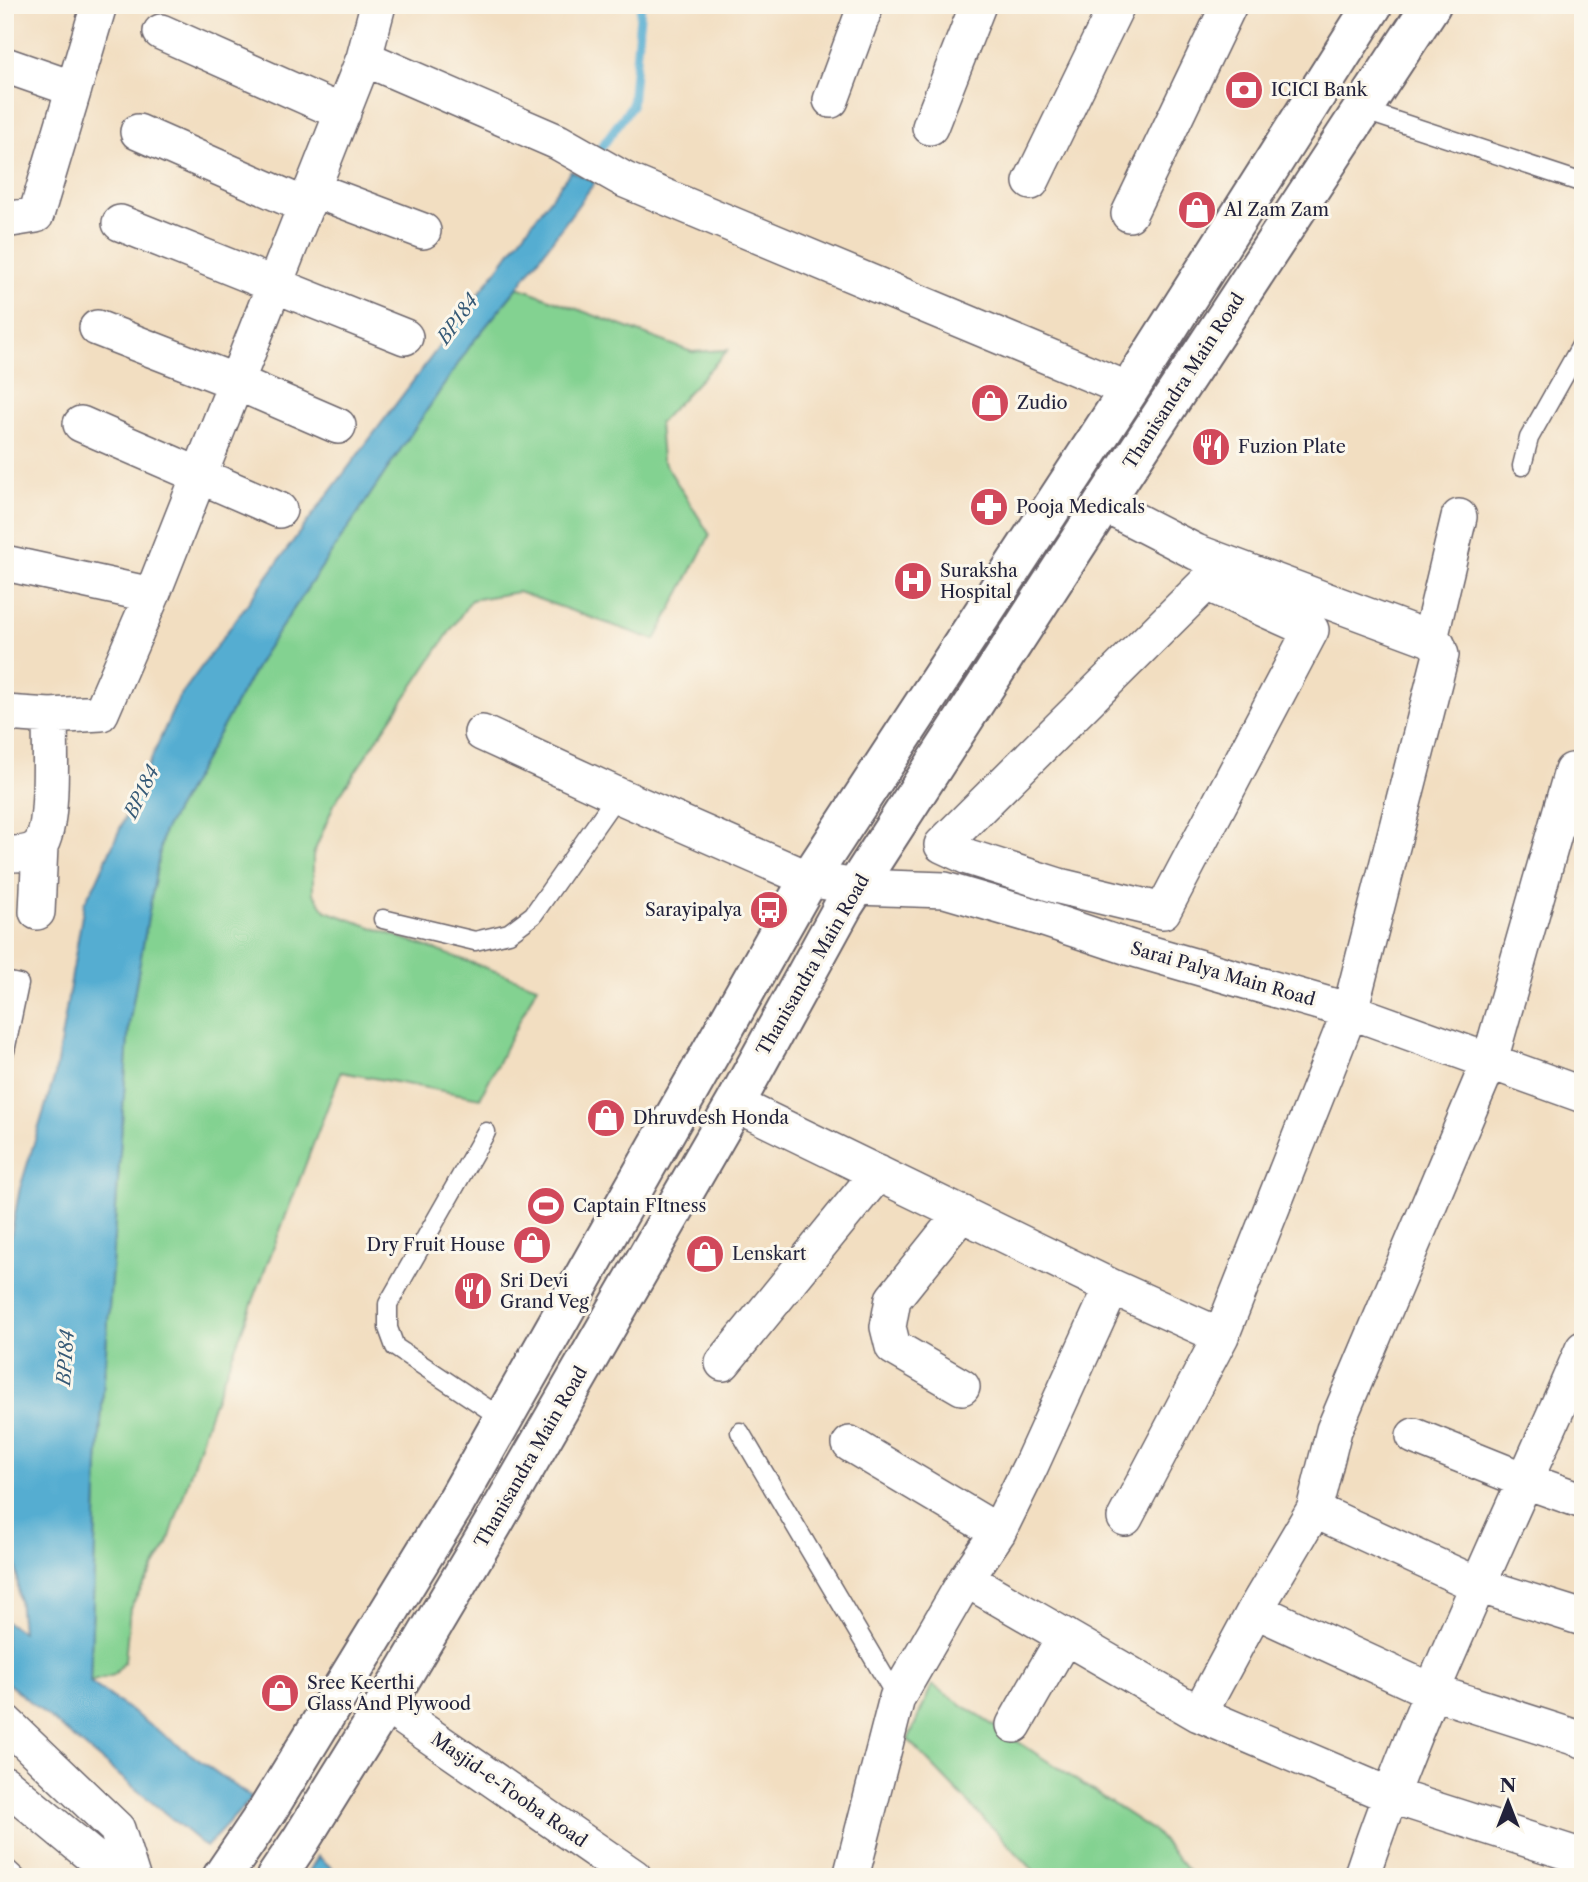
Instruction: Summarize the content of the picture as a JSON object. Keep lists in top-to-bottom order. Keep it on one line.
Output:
{"streets":{"main road":["Thanisandra Main Road"],"street":["Sarai Palya Main Road","Masjid-e-Tooba Road"]},"crossings":[["Thanisandra Main Road","Sarai Palya Main Road"],["Thanisandra Main Road","Masjid-e-Tooba Road"]],"water":["BP184"],"places":{"bank":["ICICI Bank"],"shop":["Al Zam Zam","Zudio","Dhruvdesh Honda","Dry Fruit House","Lenskart","Sree Keerthi Glass And Plywood"],"restaurant":["Fuzion Plate","Sri Devi Grand Veg"],"pharmacy":["Pooja Medicals"],"hospital":["Suraksha Hospital"],"bus stop":["Sarayipalya"],"sports":["Captain FItness"]},"north":"top"}
